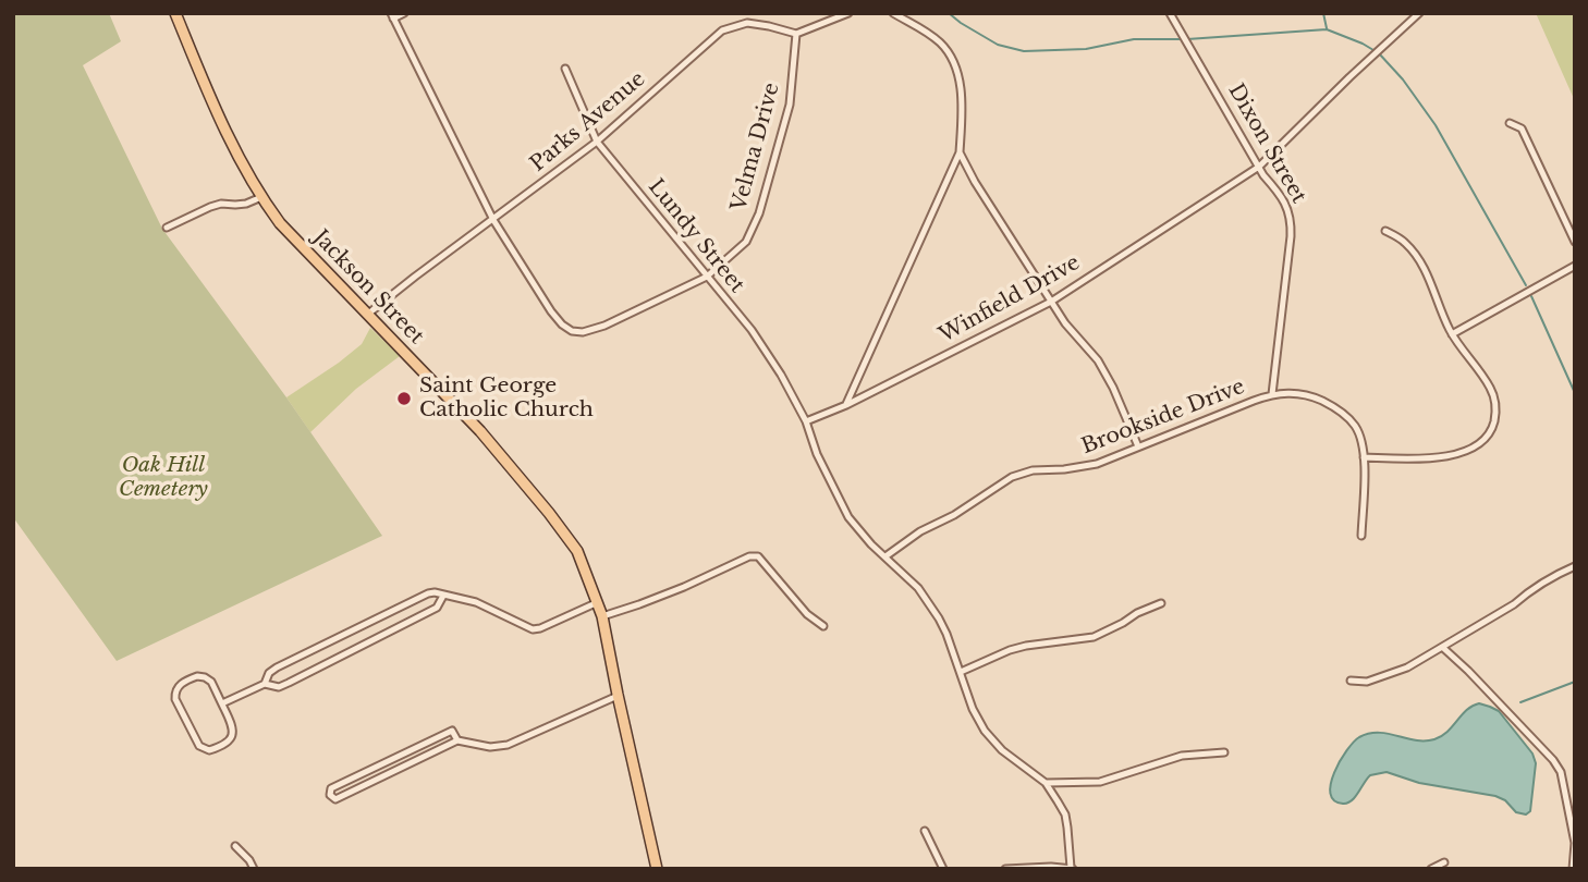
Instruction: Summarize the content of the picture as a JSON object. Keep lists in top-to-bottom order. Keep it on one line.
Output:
{"streets":{"main road":["Jackson Street"],"street":["Parks Avenue","Dixon Street","Velma Drive","Lundy Street","Winfield Drive","Brookside Drive"]},"crossings":[["Parks Avenue","Velma Drive"],["Parks Avenue","Lundy Street"],["Parks Avenue","Jackson Street"],["Dixon Street","Winfield Drive"],["Dixon Street","Brookside Drive"],["Velma Drive","Lundy Street"],["Lundy Street","Winfield Drive"],["Lundy Street","Brookside Drive"]],"parks":["Oak Hill Cemetery"],"places":["Saint George Catholic Church"]}
